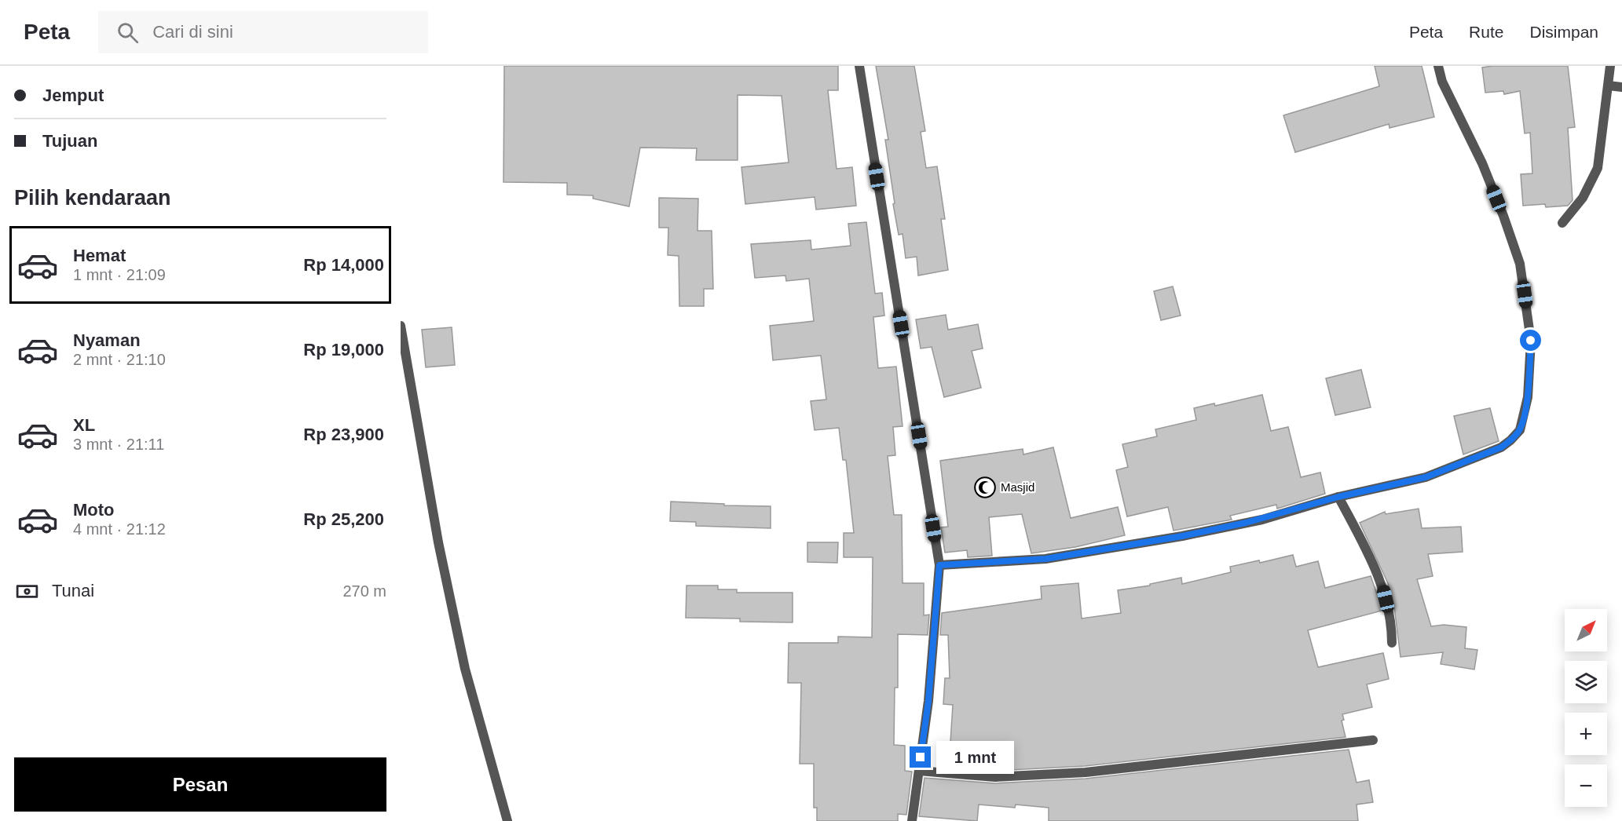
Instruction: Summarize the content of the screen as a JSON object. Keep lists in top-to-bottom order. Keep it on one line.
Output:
{"places":{"mosque":["Masjid"]},"north":"top right","page":{"header":"Peta","search":"Cari di sini","nav":["Peta","Rute","Disimpan"],"banner":["Jemput","Tujuan"],"heading":"Pilih kendaraan","list":[{"name":"Hemat","note":"1 mnt · 21:09","value":"Rp 14,000"},{"name":"Nyaman","note":"2 mnt · 21:10","value":"Rp 19,000"},{"name":"XL","note":"3 mnt · 21:11","value":"Rp 23,900"},{"name":"Moto","note":"4 mnt · 21:12","value":"Rp 25,200"}],"pay":["Tunai","270 m"],"map_buttons":["+","−"],"bubble":"1 mnt","buttons":"Pesan"}}
